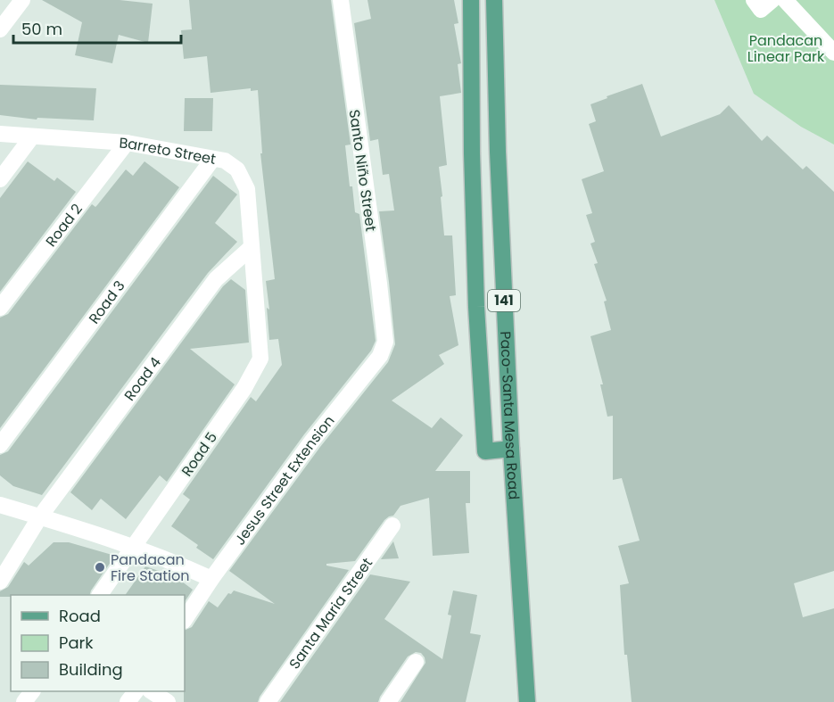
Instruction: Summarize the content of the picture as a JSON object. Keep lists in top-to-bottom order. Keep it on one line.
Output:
{"streets":{"main road":["141","Paco-Santa Mesa Road"],"street":["Barreto Street","Santo Niño Street","Road 2","Road 3","Road 4","Road 5","Jesus Street Extension","Santa Maria Street"]},"crossings":[["Barreto Street","Road 2"],["Barreto Street","Road 3"],["Barreto Street","Road 4"],["Barreto Street","Road 5"],["Santo Niño Street","Jesus Street Extension"]],"parks":["Pandacan Linear Park"],"places":["Pandacan Fire Station"],"legend":["Road","Park","Building"],"scale_bar":"50 m"}
